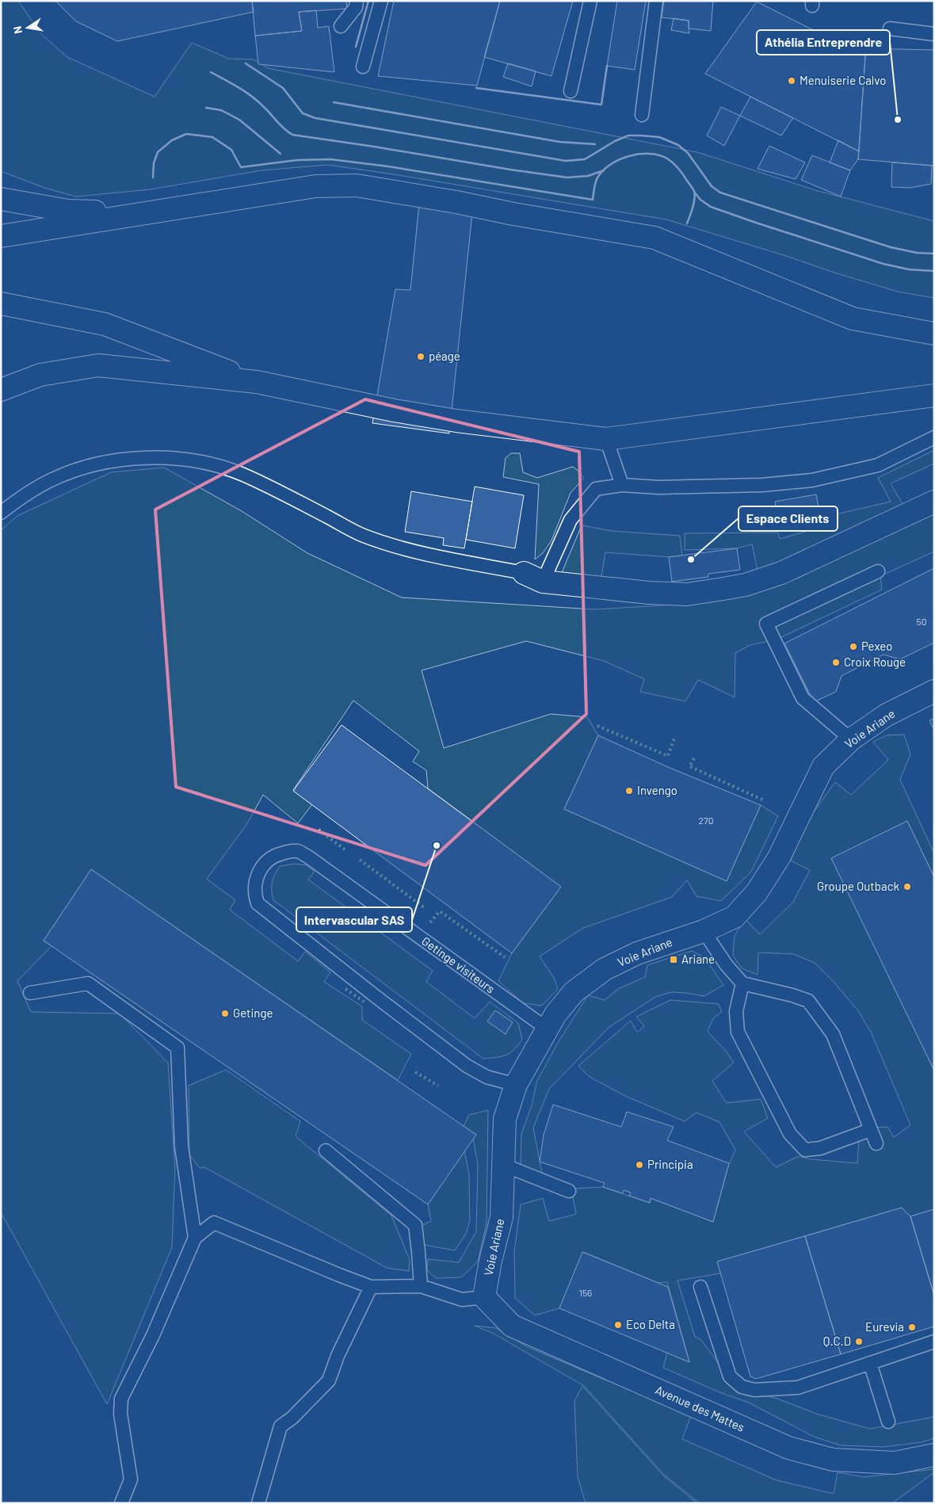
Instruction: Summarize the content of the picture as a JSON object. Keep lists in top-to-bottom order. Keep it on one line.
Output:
{"streets":{"main road":["Voie Ariane","Avenue des Mattes"],"lane":["Getinge visiteurs"]},"crossings":[["Voie Ariane","Getinge visiteurs"],["Voie Ariane","Avenue des Mattes"]],"places":{"other":["Menuiserie Calvo","Athélia Entreprendre","péage","Espace Clients","Pexeo","Croix Rouge","Invengo","Intervascular SAS","Groupe Outback","Getinge","Principia","Eco Delta","Eurevia","Q.C.D"],"transit":["Ariane"]},"house_numbers":["50","270","156"],"north":"left"}
